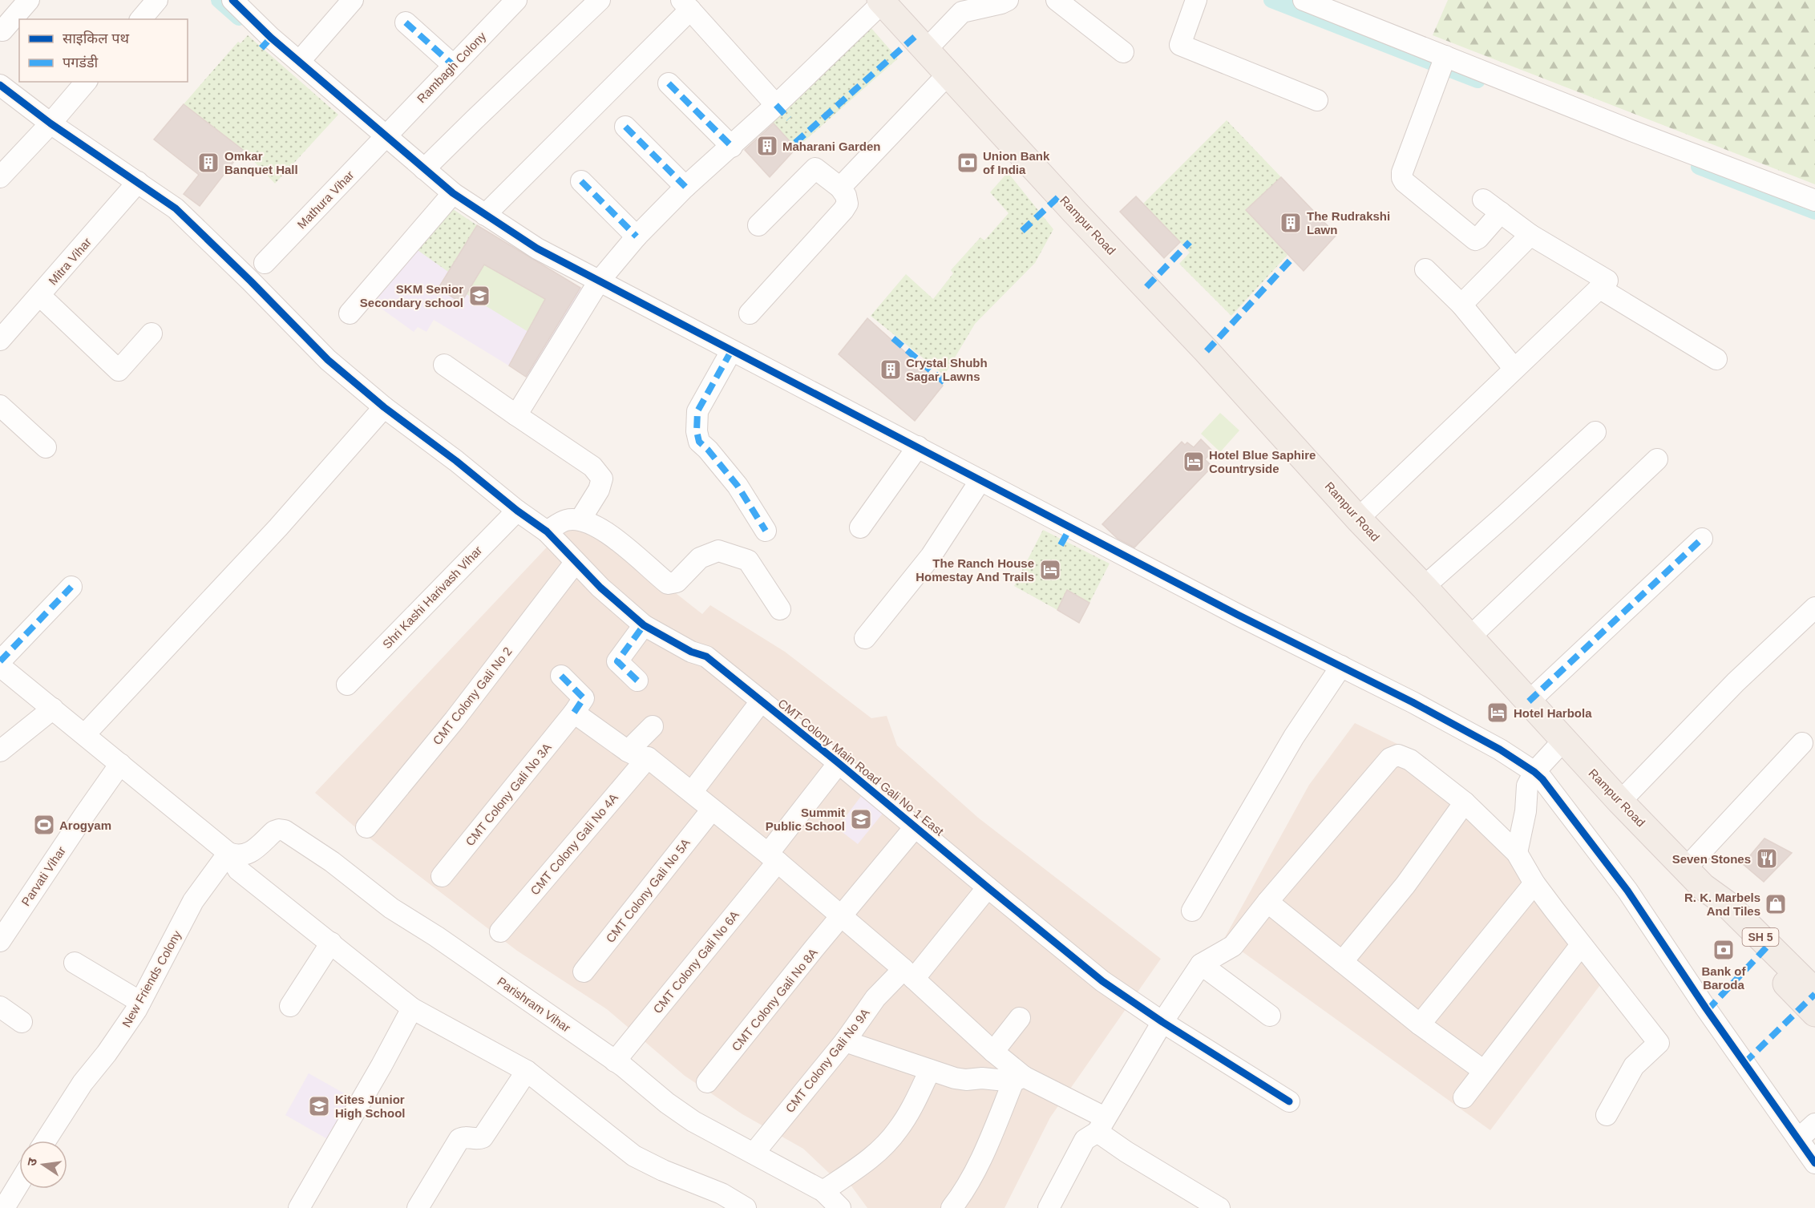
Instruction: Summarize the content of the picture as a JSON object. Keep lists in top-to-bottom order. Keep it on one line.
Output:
{"streets":{"main road":["Rampur Road","SH 5"],"street":["Rambagh Colony","Mathura Vihar","Mitra Vihar","Shri Kashi Harivash Vihar","CMT Colony Gali No 2","CMT Colony Main Road Gali No 1 East","CMT Colony Gali No 3A","CMT Colony Gali No 4A","Parvati Vihar","CMT Colony Gali No 5A","CMT Colony Gali No 6A","New Friends Colony","CMT Colony Gali No 8A","Parishram Vihar","CMT Colony Gali No 9A"]},"crossings":[["Rambagh Colony","Mathura Vihar"],["Mitra Vihar","CMT Colony Main Road Gali No 1 East"],["Shri Kashi Harivash Vihar","CMT Colony Main Road Gali No 1 East"],["CMT Colony Gali No 2","CMT Colony Main Road Gali No 1 East"],["CMT Colony Main Road Gali No 1 East","CMT Colony Gali No 6A"],["CMT Colony Main Road Gali No 1 East","CMT Colony Gali No 8A"],["CMT Colony Main Road Gali No 1 East","CMT Colony Gali No 9A"],["CMT Colony Gali No 6A","Parishram Vihar"],["New Friends Colony","Parishram Vihar"],["Parishram Vihar","CMT Colony Gali No 9A"]],"places":{"building":["Maharani Garden","Omkar Banquet Hall","The Rudrakshi Lawn","Crystal Shubh Sagar Lawns"],"bank":["Union Bank of India","Bank of Baroda"],"school or university":["SKM Senior Secondary school","Summit Public School","Kites Junior High School"],"hotel":["Hotel Blue Saphire Countryside","The Ranch House Homestay And Trails","Hotel Harbola"],"sports":["Arogyam"],"restaurant":["Seven Stones"],"shop":["R. K. Marbels And Tiles"]},"legend":["साइकिल पथ","पगडंडी"],"north":"left"}
